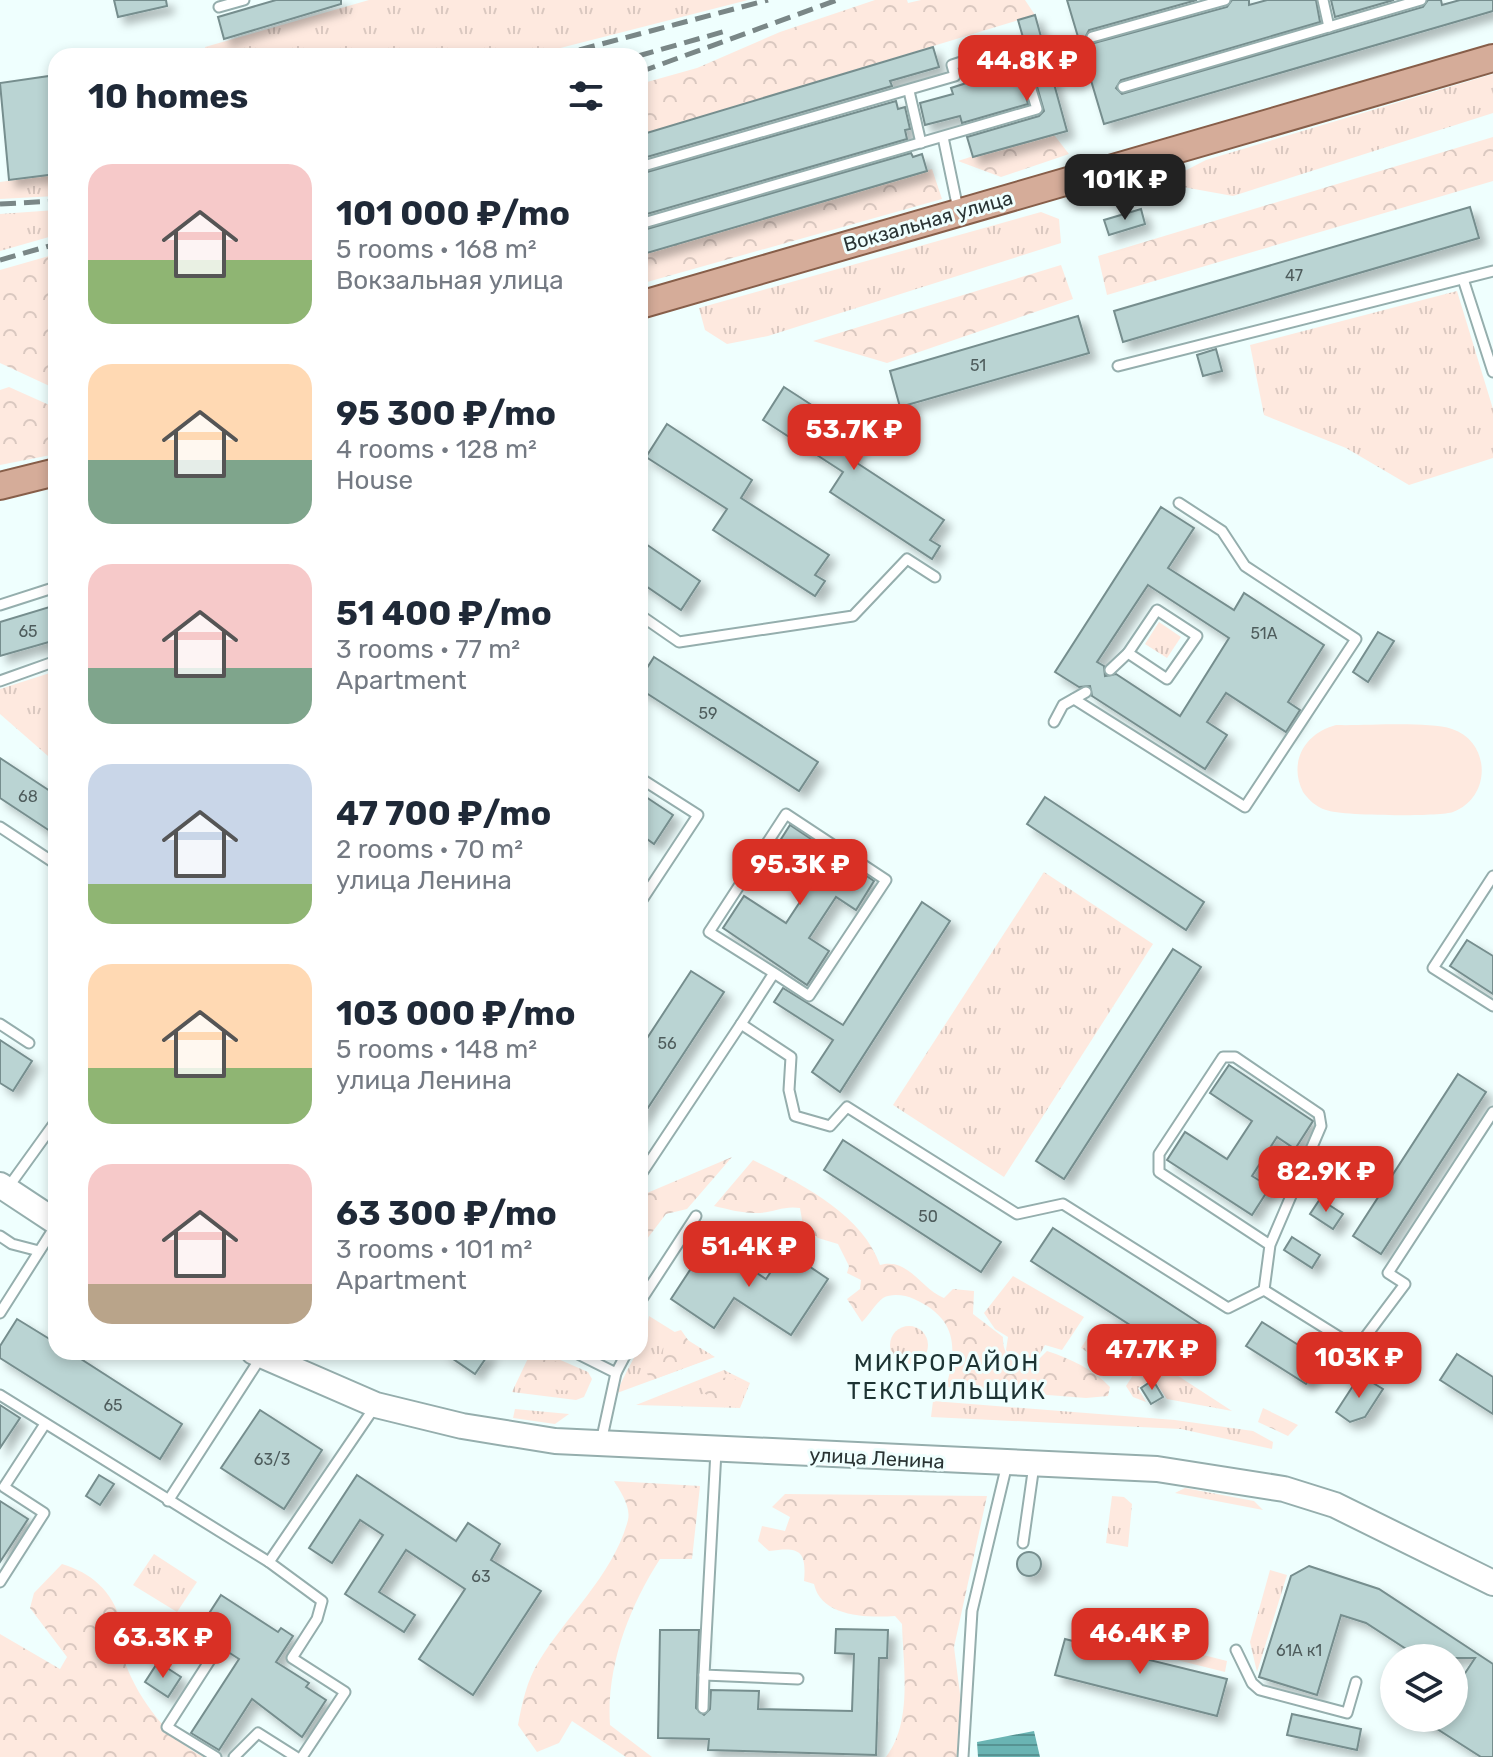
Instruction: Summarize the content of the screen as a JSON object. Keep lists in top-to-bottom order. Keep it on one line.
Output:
{"streets":{"main road":["Вокзальная улица"],"street":["улица Ленина"]},"districts":["МИКРОРАЙОН ТЕКСТИЛЬЩИК"],"house_numbers":["47","51","65","51А","59","68","56","50","65","63/3","63","61А к1"],"page":{"price":["44.8K ₽","101K ₽","53.7K ₽","95.3K ₽","82.9K ₽","51.4K ₽","47.7K ₽","103K ₽","46.4K ₽","63.3K ₽"],"heading":"10 homes","list":[{"name":"101 000 ₽/mo","note":"5 rooms · 168 m² · Вокзальная улица"},{"name":"95 300 ₽/mo","note":"4 rooms · 128 m² · House"},{"name":"51 400 ₽/mo","note":"3 rooms · 77 m² · Apartment"},{"name":"47 700 ₽/mo","note":"2 rooms · 70 m² · улица Ленина"},{"name":"103 000 ₽/mo","note":"5 rooms · 148 m² · улица Ленина"},{"name":"63 300 ₽/mo","note":"3 rooms · 101 m² · Apartment"}]}}
